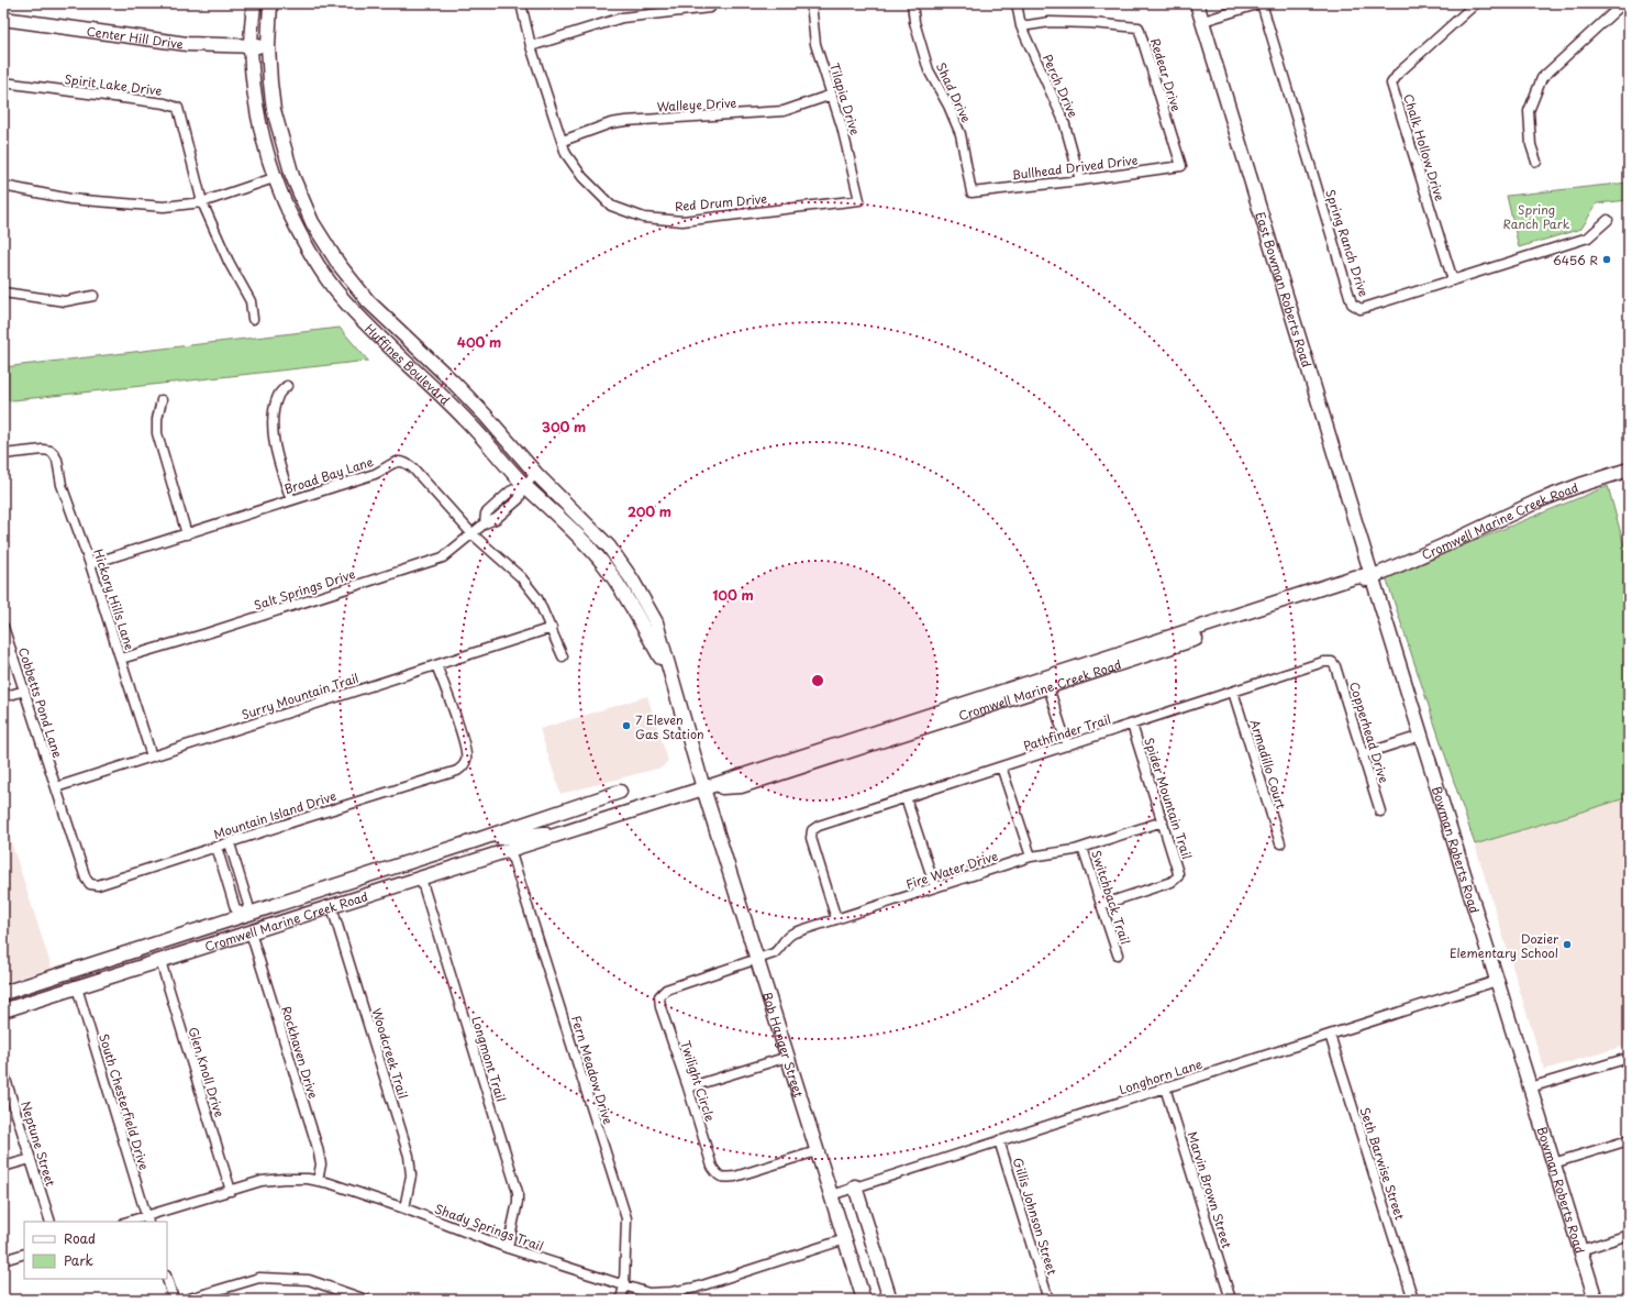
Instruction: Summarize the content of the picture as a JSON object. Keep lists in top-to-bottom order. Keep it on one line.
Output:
{"streets":{"main road":["Center Hill Drive","East Bowman Roberts Road","Huffines Boulevard","Cromwell Marine Creek Road","Bowman Roberts Road","Bob Hanger Street"],"street":["Redear Drive","Spirit Lake Drive","Perch Drive","Shad Drive","Tilapia Drive","Walleye Drive","Chalk Hollow Drive","Bullhead Drived Drive","Red Drum Drive","Spring Ranch Drive","Broad Bay Lane","Salt Springs Drive","Hickory Hills Lane","Surry Mountain Trail","Cobbetts Pond Lane","Pathfinder Trail","Copperhead Drive","Armadillo Court","Spider Mountain Trail","Mountain Island Drive","Fire Water Drive","Switchback Trail","Rockhaven Drive","Woodcreek Trail","Longmont Trail","Fern Meadow Drive","Glen Knoll Drive","Longhorn Lane","Twilight Circle","South Chesterfield Drive","Neptune Street","Seth Barwise Street","Marvin Brown Street","Gillis Johnson Street","Shady Springs Trail"]},"crossings":[["Center Hill Drive","Huffines Boulevard"],["Redear Drive","Perch Drive"],["Redear Drive","Bullhead Drived Drive"],["Perch Drive","Bullhead Drived Drive"],["Shad Drive","Bullhead Drived Drive"],["Tilapia Drive","Walleye Drive"],["Tilapia Drive","Red Drum Drive"],["Walleye Drive","Red Drum Drive"],["Chalk Hollow Drive","Spring Ranch Drive"],["East Bowman Roberts Road","Cromwell Marine Creek Road"],["East Bowman Roberts Road","Bowman Roberts Road"],["Huffines Boulevard","Cromwell Marine Creek Road"],["Huffines Boulevard","Salt Springs Drive"],["Huffines Boulevard","Bob Hanger Street"],["Broad Bay Lane","Salt Springs Drive"],["Broad Bay Lane","Hickory Hills Lane"],["Broad Bay Lane","Surry Mountain Trail"],["Cromwell Marine Creek Road","Bowman Roberts Road"],["Cromwell Marine Creek Road","Bob Hanger Street"],["Cromwell Marine Creek Road","Rockhaven Drive"],["Cromwell Marine Creek Road","Woodcreek Trail"],["Cromwell Marine Creek Road","Longmont Trail"],["Cromwell Marine Creek Road","Fern Meadow Drive"],["Cromwell Marine Creek Road","Glen Knoll Drive"],["Cromwell Marine Creek Road","South Chesterfield Drive"],["Salt Springs Drive","Hickory Hills Lane"],["Hickory Hills Lane","Surry Mountain Trail"],["Surry Mountain Trail","Cobbetts Pond Lane"],["Surry Mountain Trail","Mountain Island Drive"],["Cobbetts Pond Lane","Mountain Island Drive"],["Pathfinder Trail","Copperhead Drive"],["Pathfinder Trail","Armadillo Court"],["Pathfinder Trail","Spider Mountain Trail"],["Pathfinder Trail","Fire Water Drive"],["Spider Mountain Trail","Fire Water Drive"],["Spider Mountain Trail","Switchback Trail"],["Bowman Roberts Road","Longhorn Lane"],["Fire Water Drive","Switchback Trail"],["Fire Water Drive","Bob Hanger Street"],["Fire Water Drive","Twilight Circle"],["Bob Hanger Street","Longhorn Lane"],["Bob Hanger Street","Twilight Circle"],["Bob Hanger Street","Shady Springs Trail"],["Rockhaven Drive","Shady Springs Trail"],["Woodcreek Trail","Shady Springs Trail"],["Longmont Trail","Shady Springs Trail"],["Fern Meadow Drive","Shady Springs Trail"],["Glen Knoll Drive","Shady Springs Trail"],["Longhorn Lane","Seth Barwise Street"],["Longhorn Lane","Marvin Brown Street"],["Longhorn Lane","Gillis Johnson Street"],["South Chesterfield Drive","Shady Springs Trail"]],"parks":["Spring Ranch Park"],"places":["6456 R","7 Eleven Gas Station","Dozier Elementary School"],"legend":["Road","Park"],"rings":["400 m","300 m","200 m","100 m"]}
